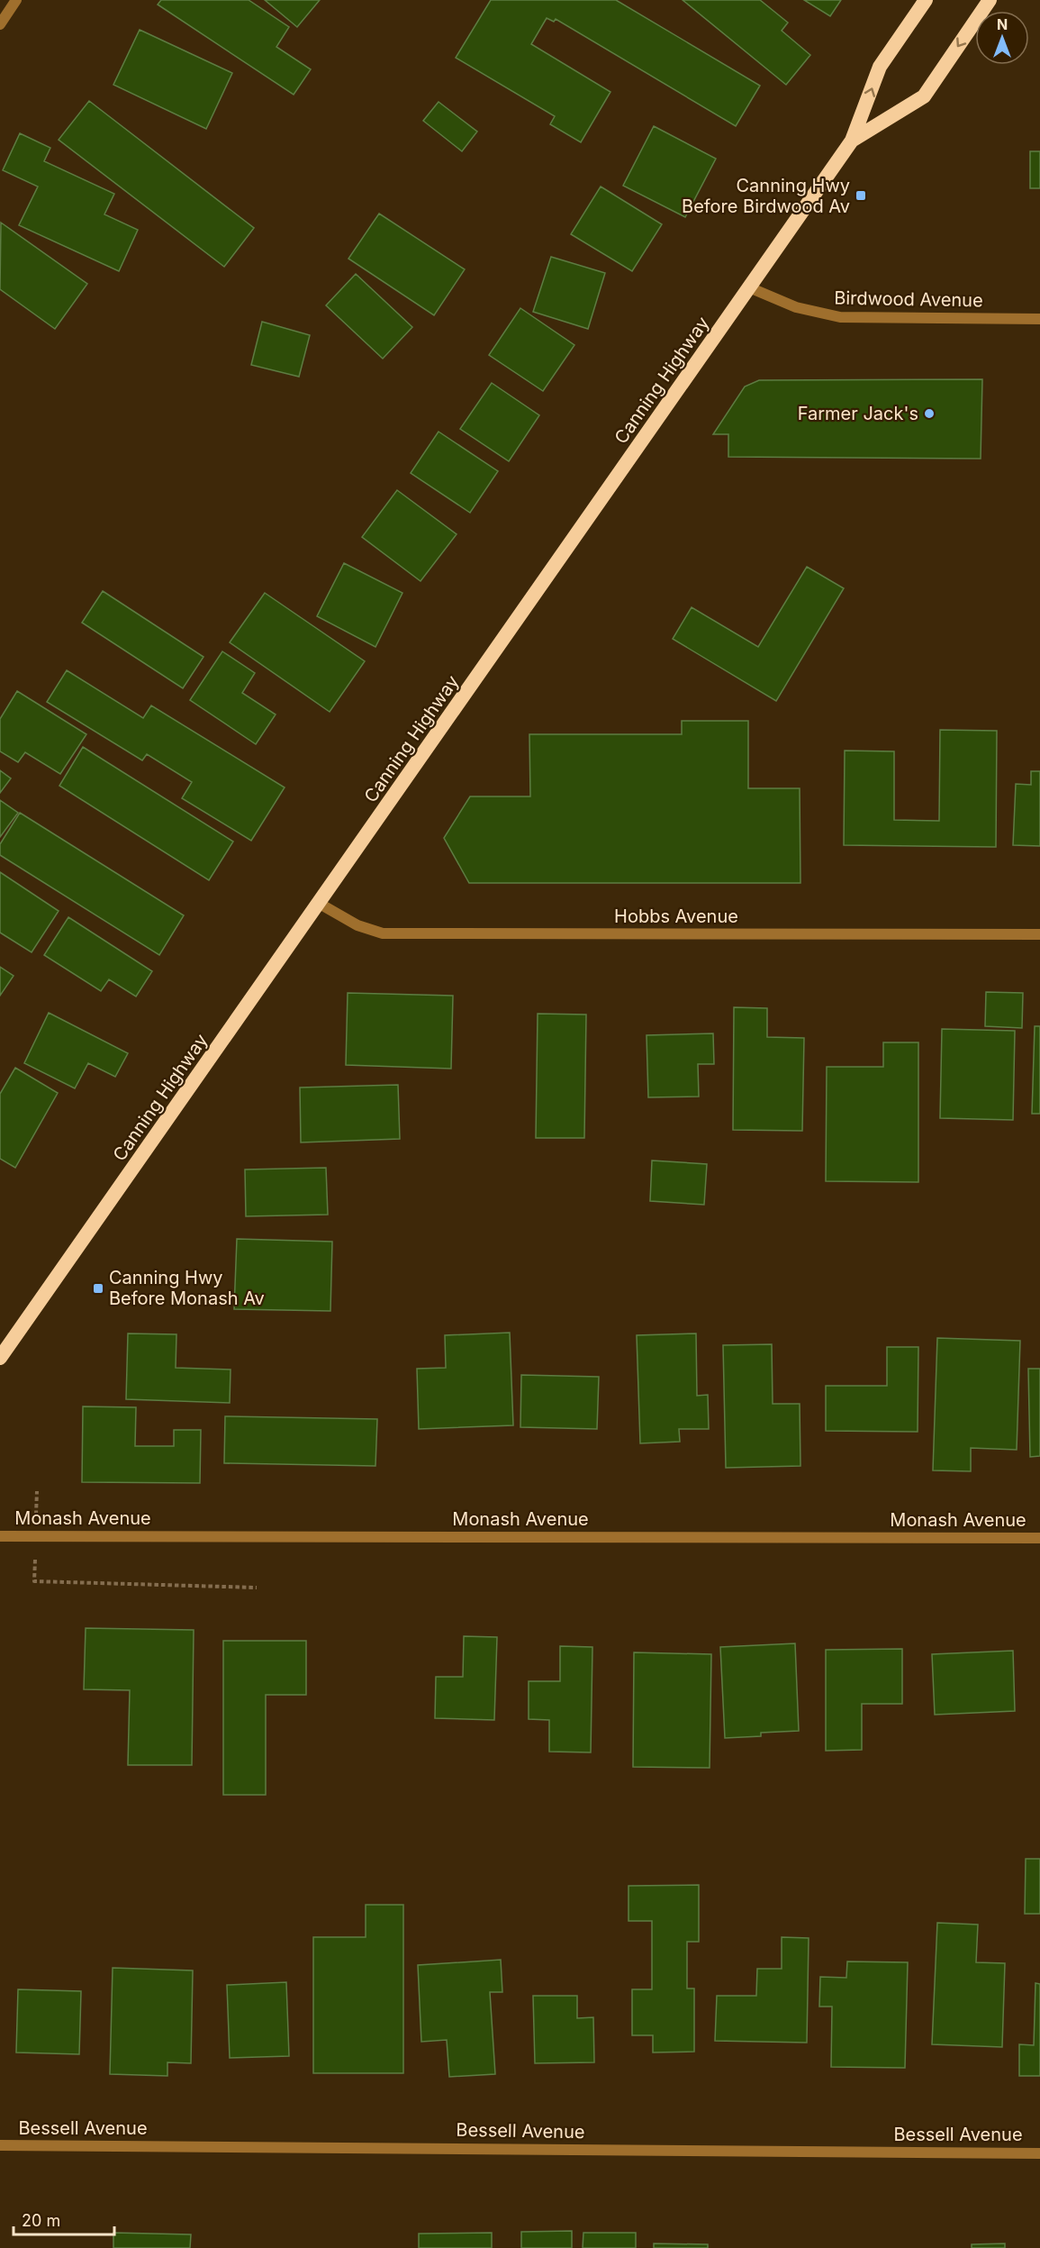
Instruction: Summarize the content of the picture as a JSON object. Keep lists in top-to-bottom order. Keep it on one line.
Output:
{"streets":{"highway":["Canning Highway"],"street":["Birdwood Avenue","Hobbs Avenue","Monash Avenue","Bessell Avenue"]},"crossings":[["Birdwood Avenue","Canning Highway"],["Canning Highway","Hobbs Avenue"]],"places":{"transit":["Canning Hwy Before Birdwood Av","Canning Hwy Before Monash Av"],"other":["Farmer Jack's"]},"scale_bar":"20 m","north":"top"}
